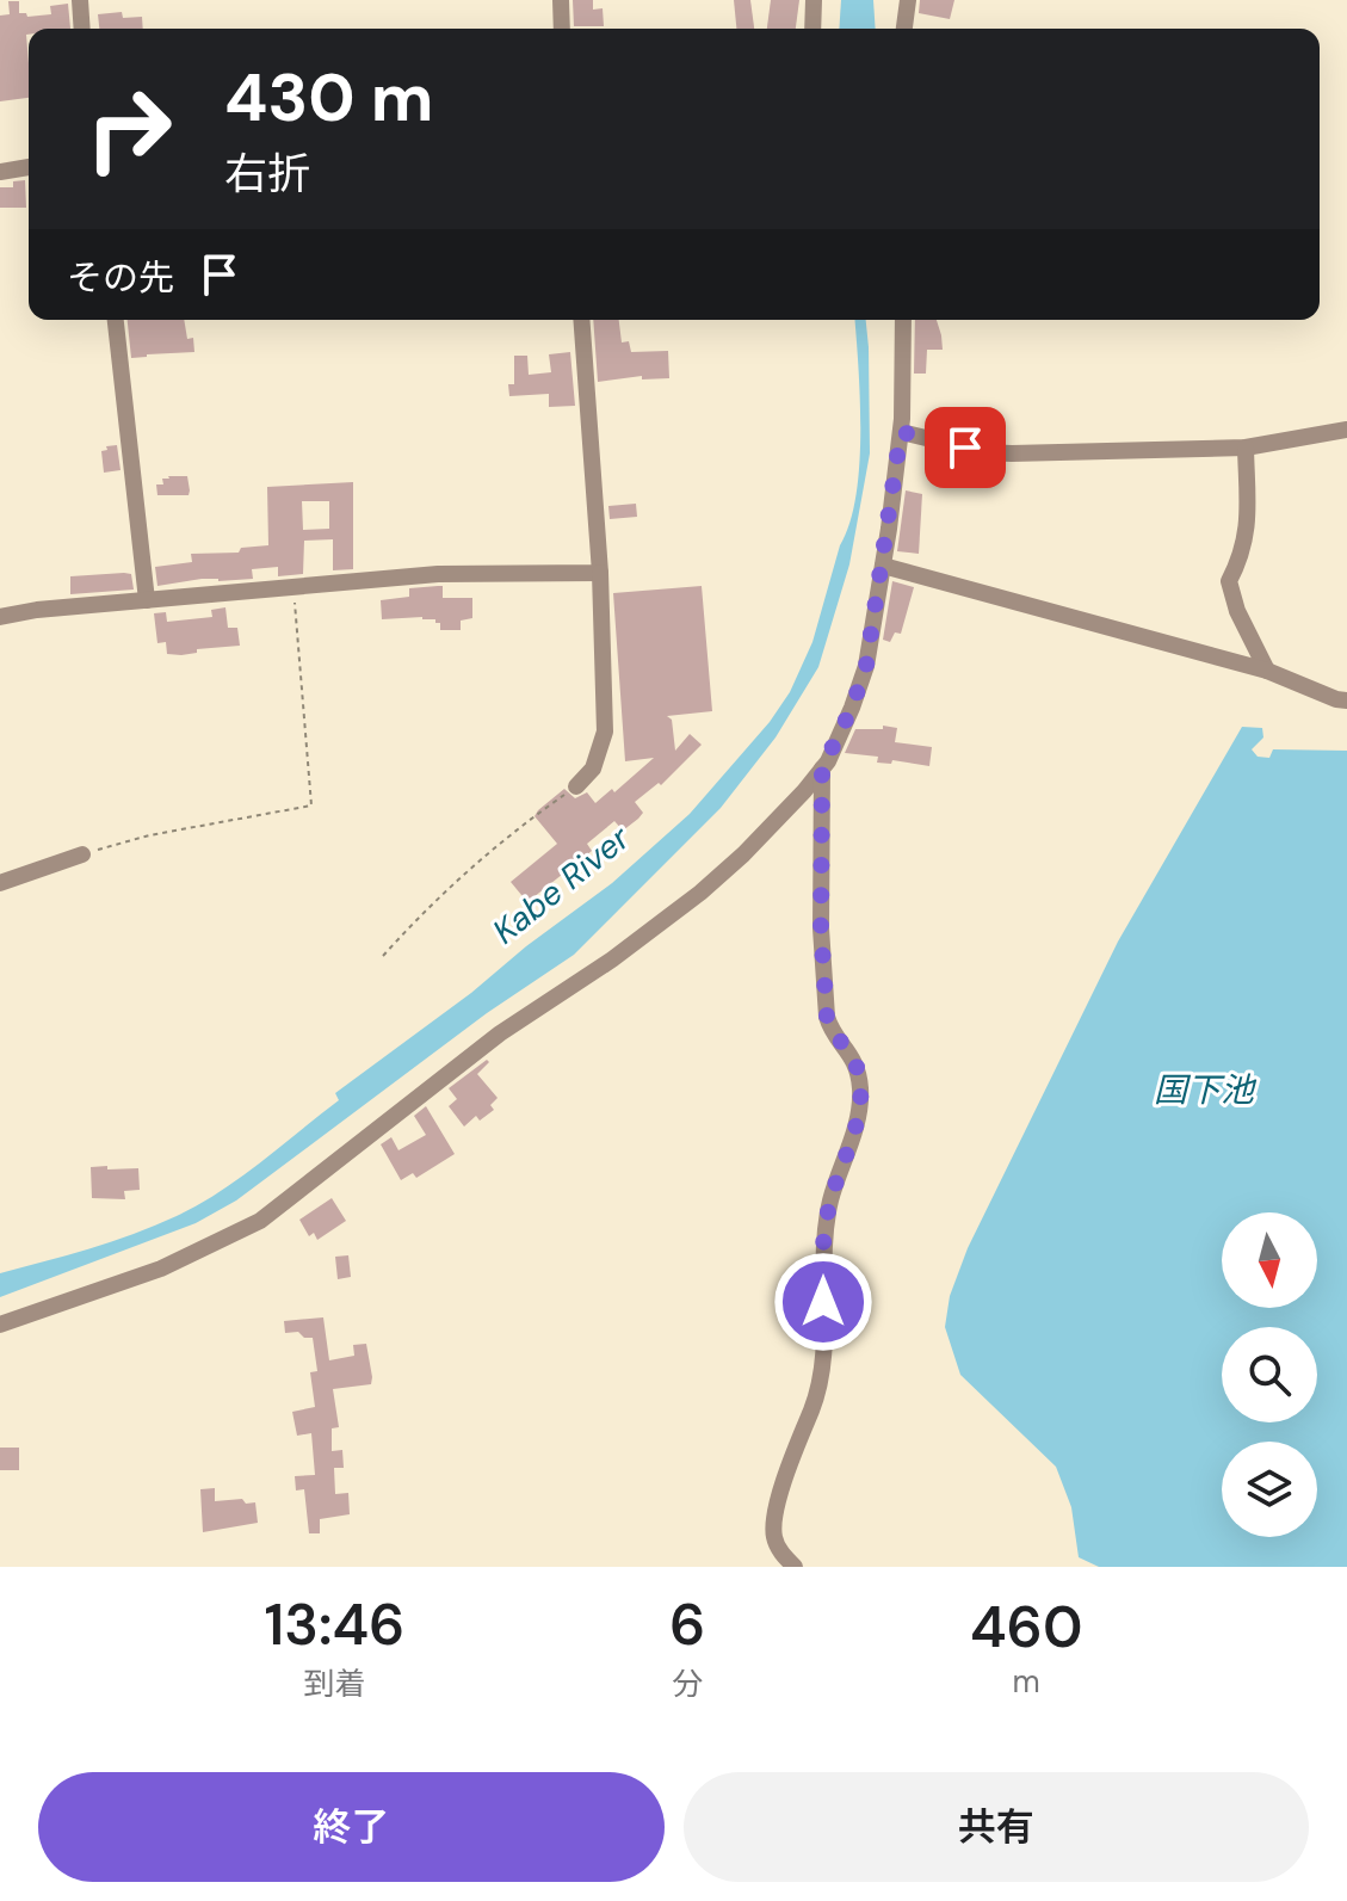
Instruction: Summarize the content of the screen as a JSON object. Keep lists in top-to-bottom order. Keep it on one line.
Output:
{"water":["Kabe River","国下池"],"north":"bottom","page":{"turn":["430 m","右折"],"then":"その先","eta":["13:46","到着","6","分","460","m"],"buttons":["終了","共有"]}}
